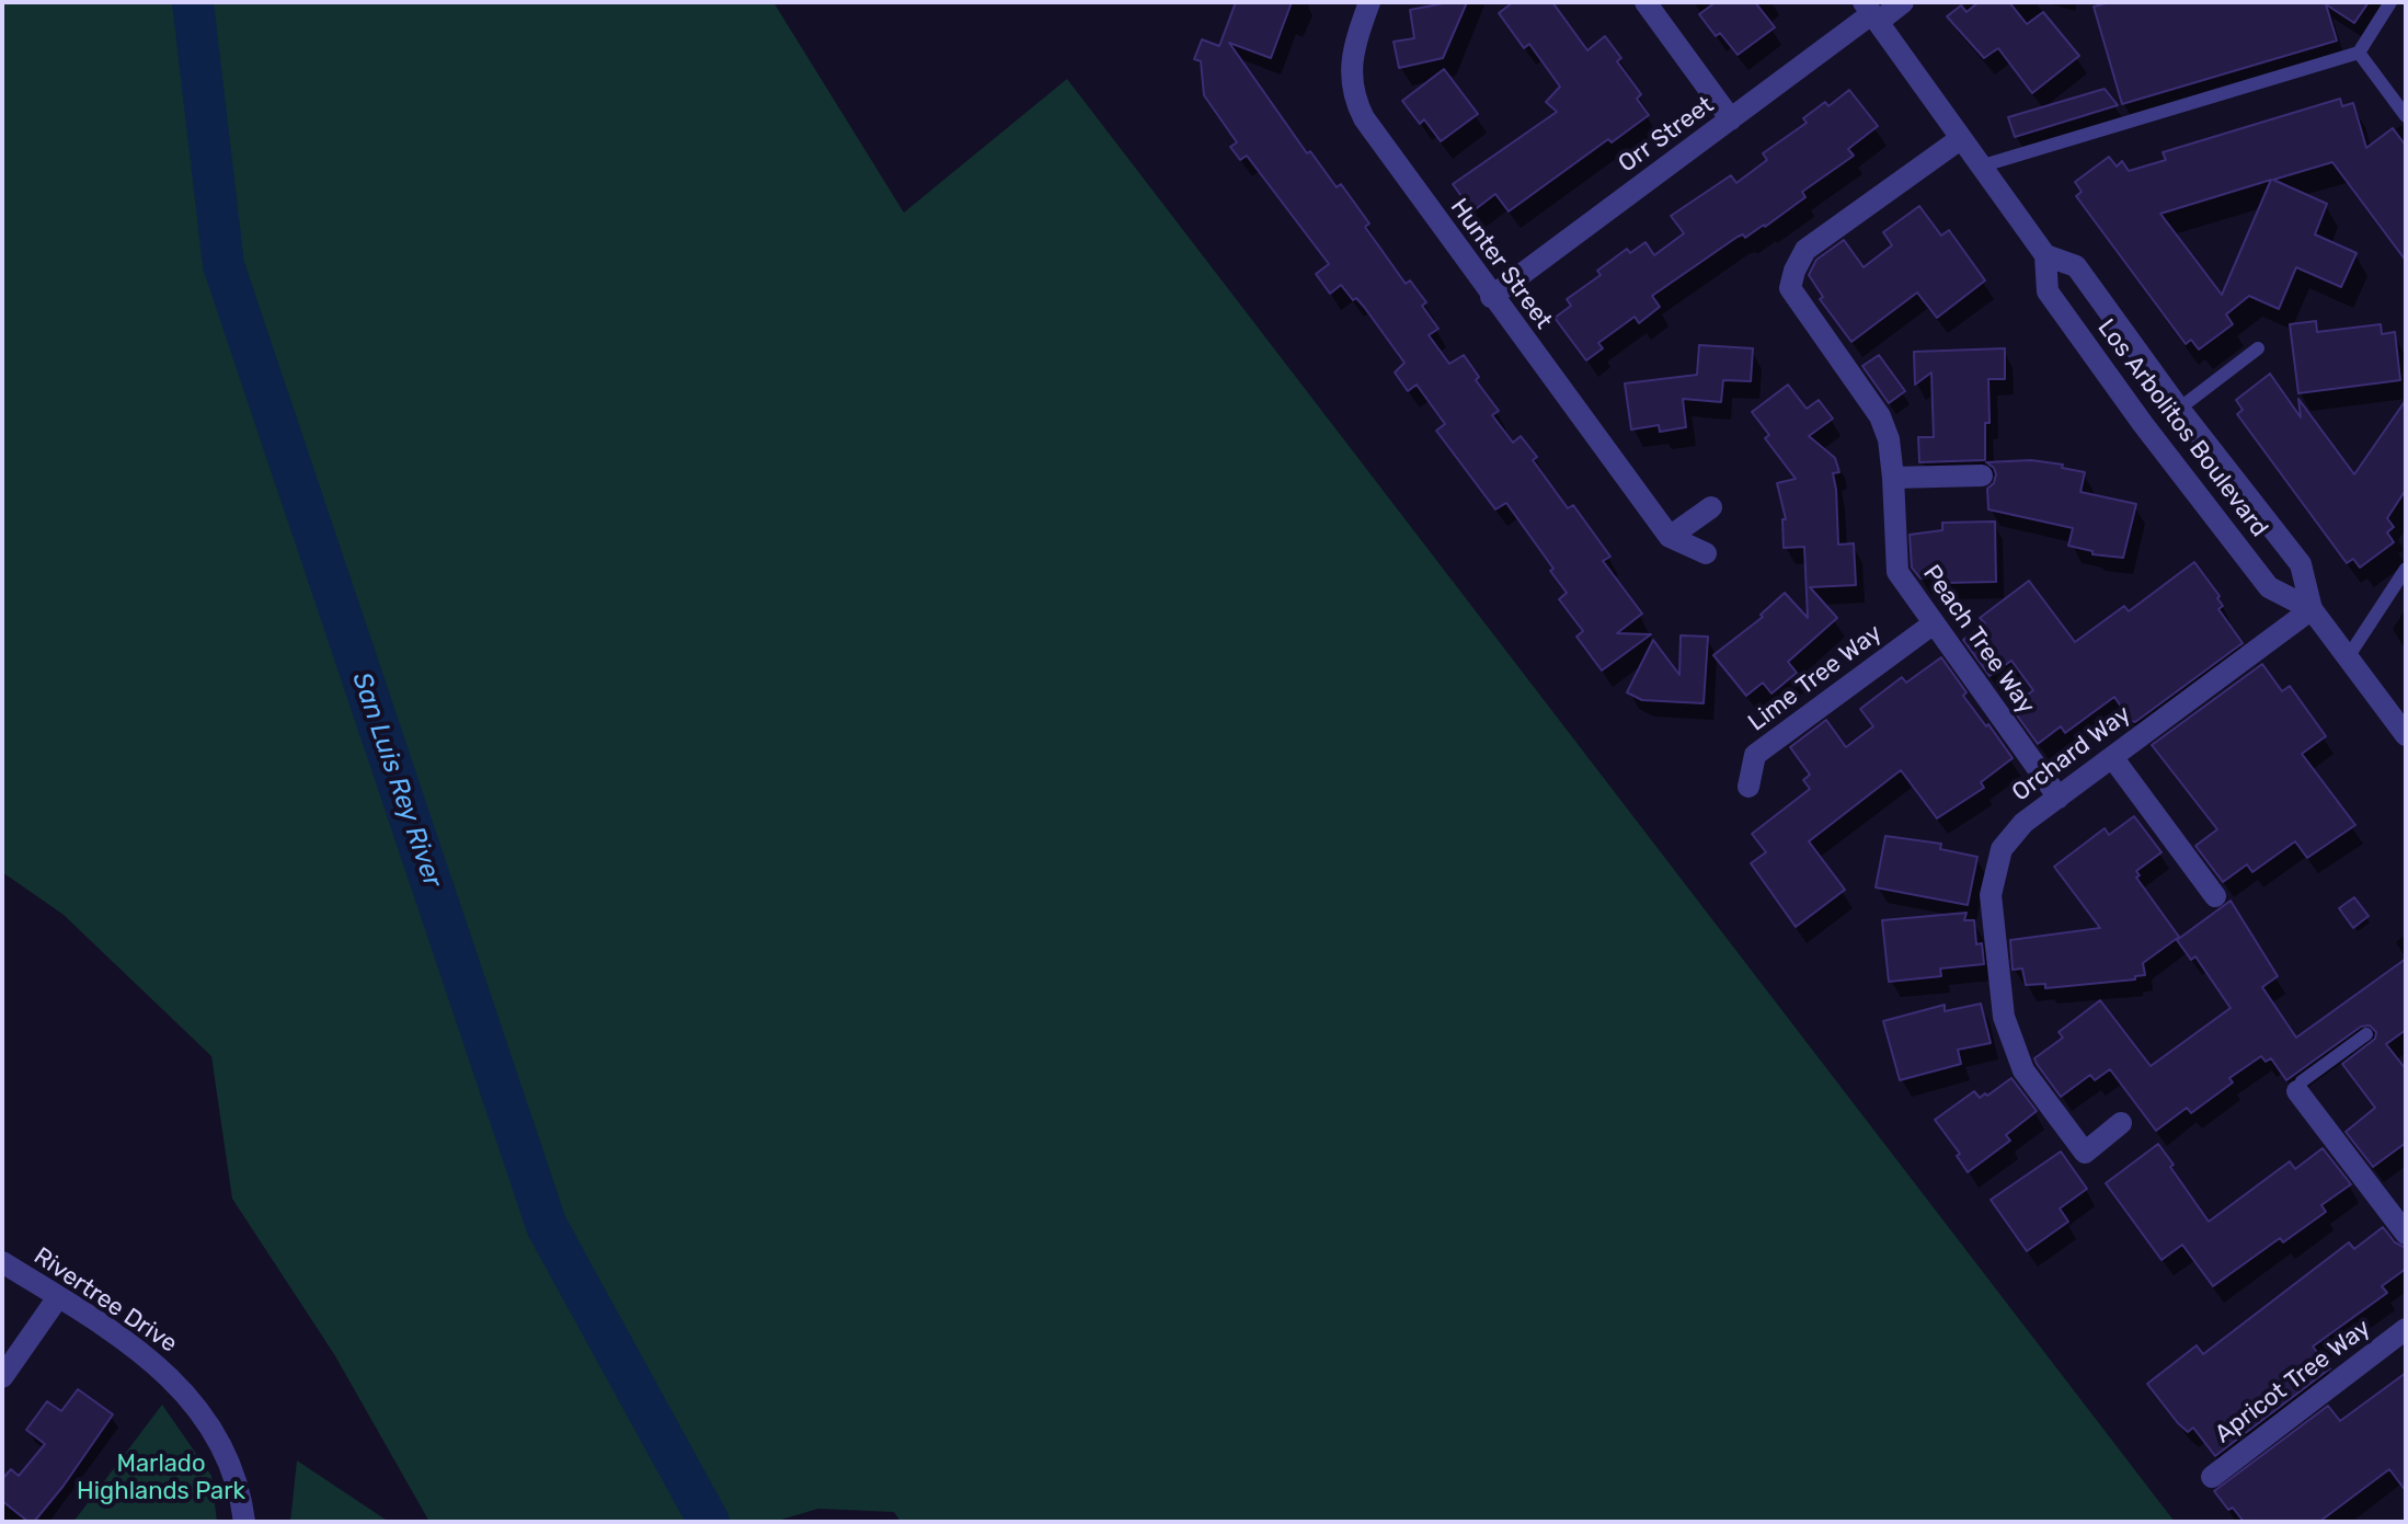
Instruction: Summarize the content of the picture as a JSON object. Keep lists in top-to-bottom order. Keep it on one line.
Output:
{"streets":{"street":["Orr Street","Hunter Street","Los Arbolitos Boulevard","Peach Tree Way","Lime Tree Way","Orchard Way","Rivertree Drive","Apricot Tree Way"]},"crossings":[["Orr Street","Hunter Street"],["Orr Street","Los Arbolitos Boulevard"],["Los Arbolitos Boulevard","Peach Tree Way"],["Los Arbolitos Boulevard","Orchard Way"],["Peach Tree Way","Lime Tree Way"],["Peach Tree Way","Orchard Way"]],"water":["San Luis Rey River"],"parks":["Marlado Highlands Park"]}
